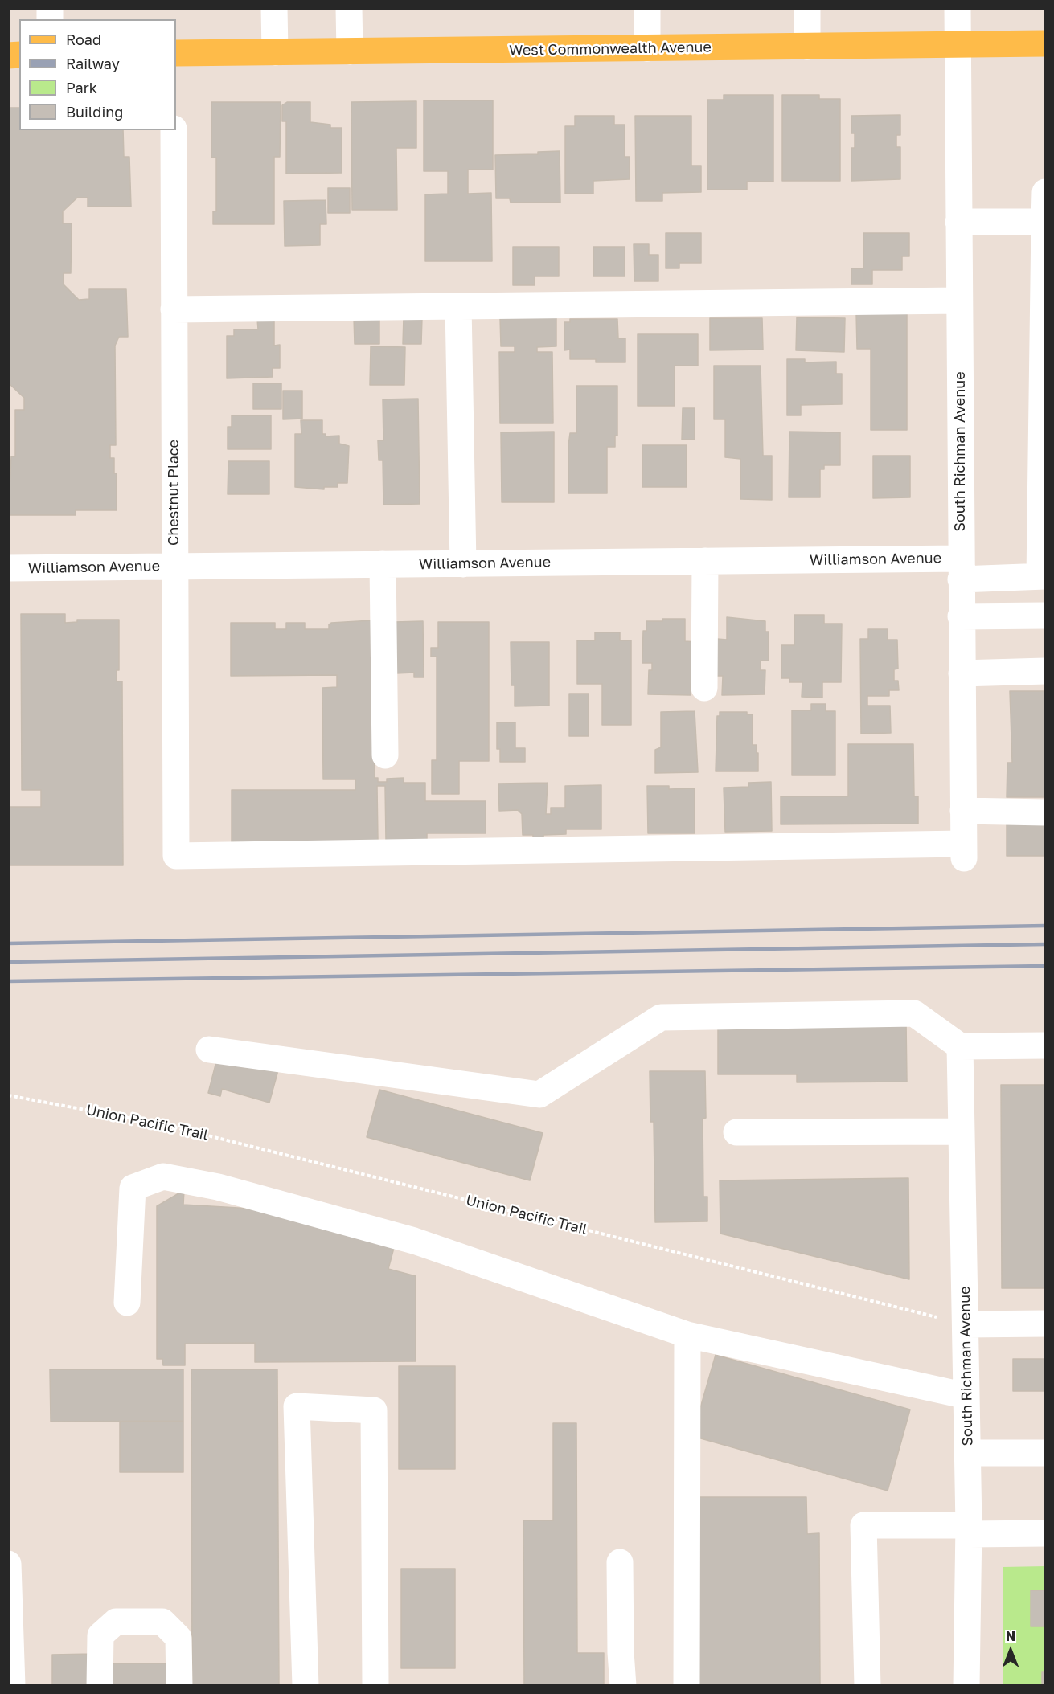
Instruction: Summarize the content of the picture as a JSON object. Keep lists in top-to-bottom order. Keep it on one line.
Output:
{"streets":{"main road":["West Commonwealth Avenue"],"street":["South Richman Avenue","Chestnut Place","Williamson Avenue"],"path":["Union Pacific Trail"]},"crossings":[["West Commonwealth Avenue","South Richman Avenue"],["South Richman Avenue","Chestnut Place"],["South Richman Avenue","Williamson Avenue"],["South Richman Avenue","Union Pacific Trail"],["Chestnut Place","Williamson Avenue"]],"legend":["Road","Railway","Park","Building"],"north":"top"}
